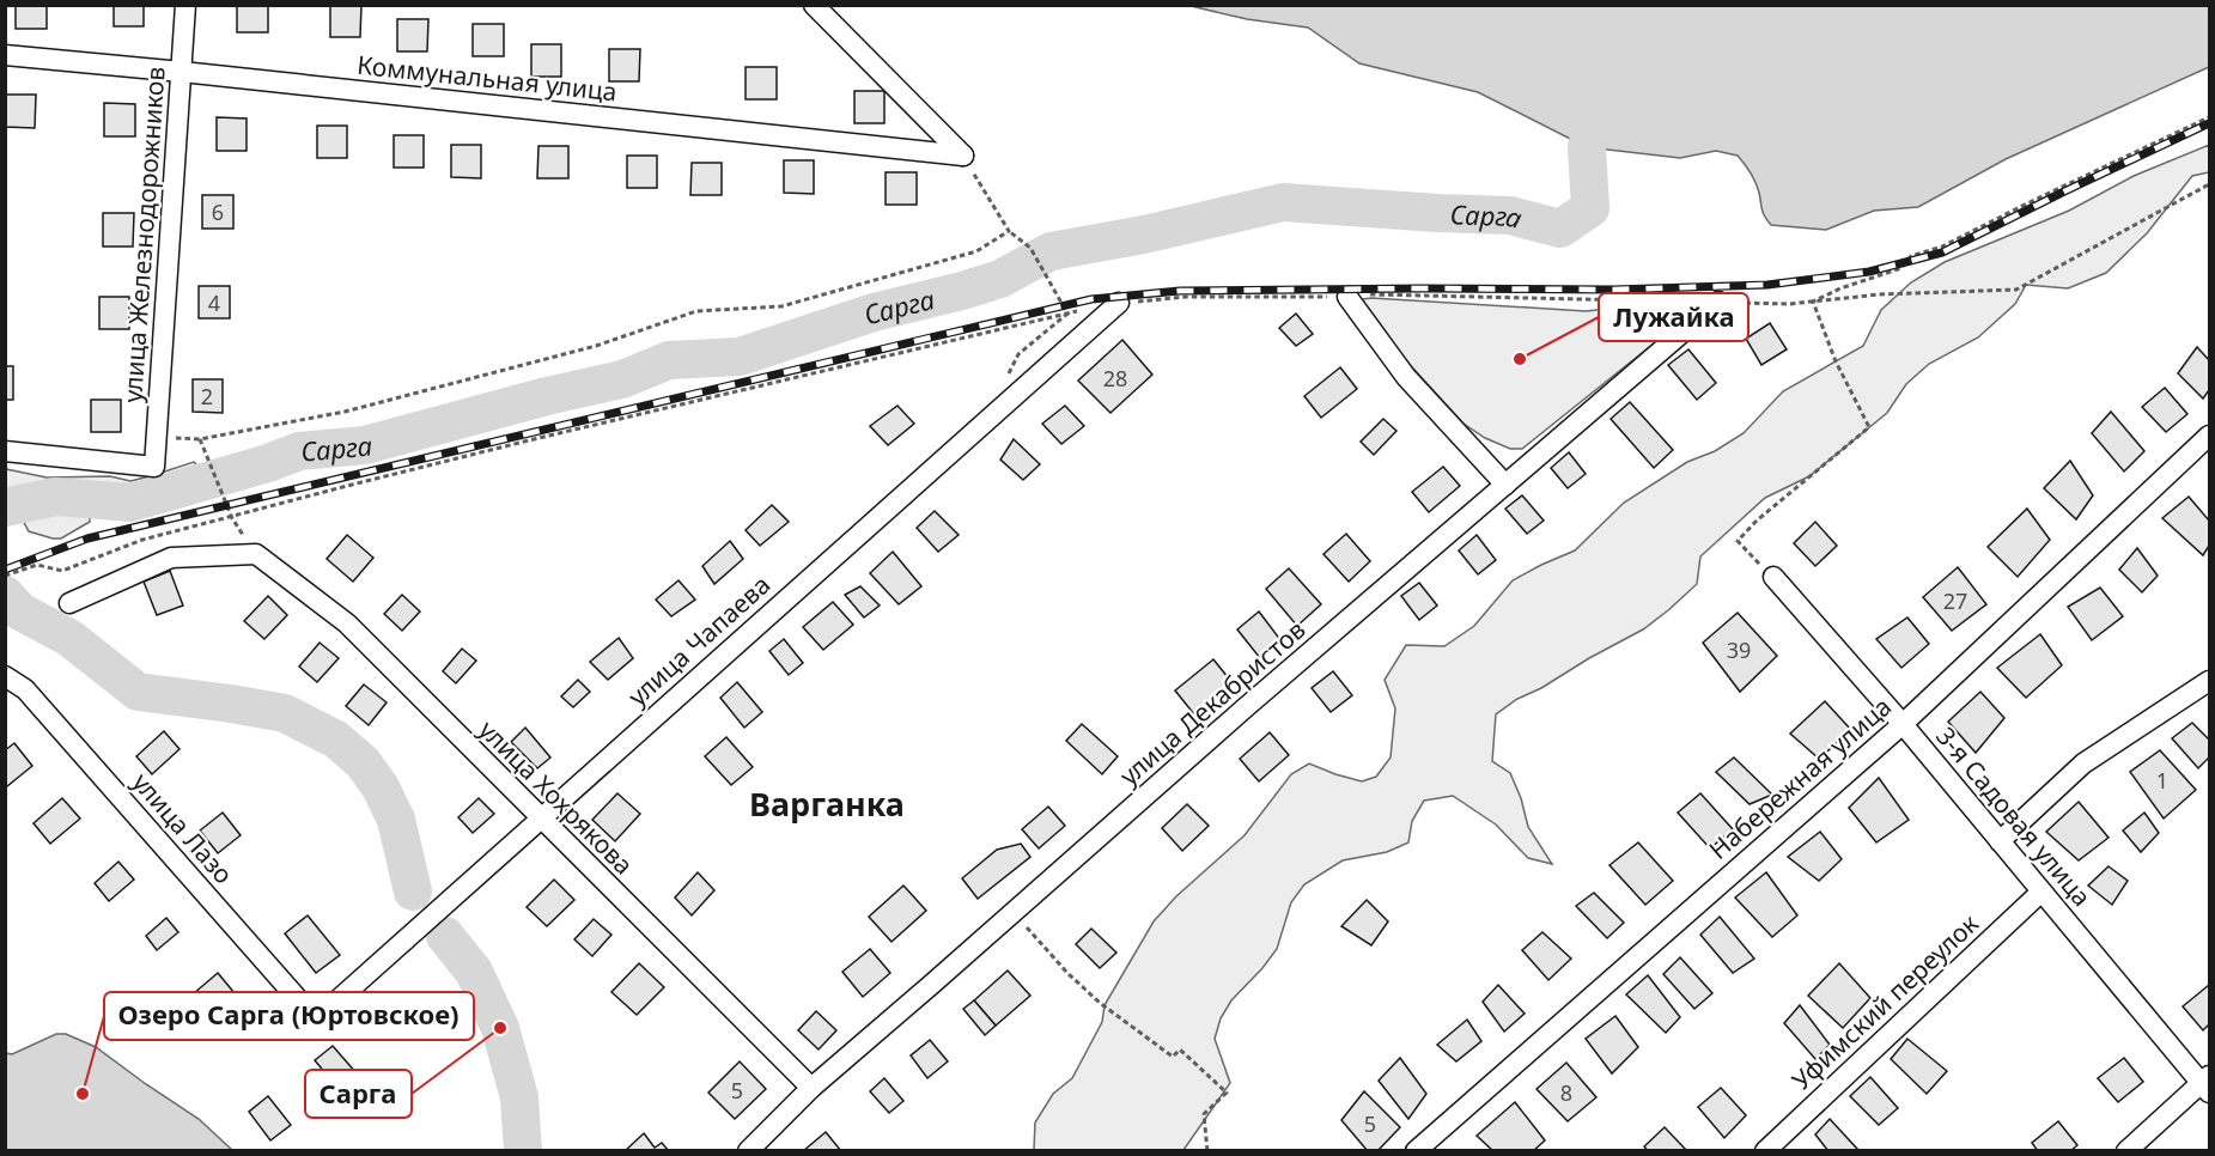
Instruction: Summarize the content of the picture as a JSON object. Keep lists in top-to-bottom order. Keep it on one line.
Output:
{"streets":{"street":["Коммунальная улица","улица Железнодорожников","улица Чапаева","улица Декабристов","Набережная улица","улица Хохрякова","3-я Садовая улица","улица Лазо","Уфимский переулок"]},"crossings":[["Коммунальная улица","улица Железнодорожников"],["улица Чапаева","улица Хохрякова"],["улица Чапаева","улица Лазо"],["улица Декабристов","улица Хохрякова"],["Набережная улица","3-я Садовая улица"],["3-я Садовая улица","Уфимский переулок"]],"districts":["Варганка"],"water":["Сарга"],"places":["Лужайка","Сарга","Озеро Сарга (Юртовское)"],"house_numbers":["6","4","28","2","27","39","1","5","8","5"]}
